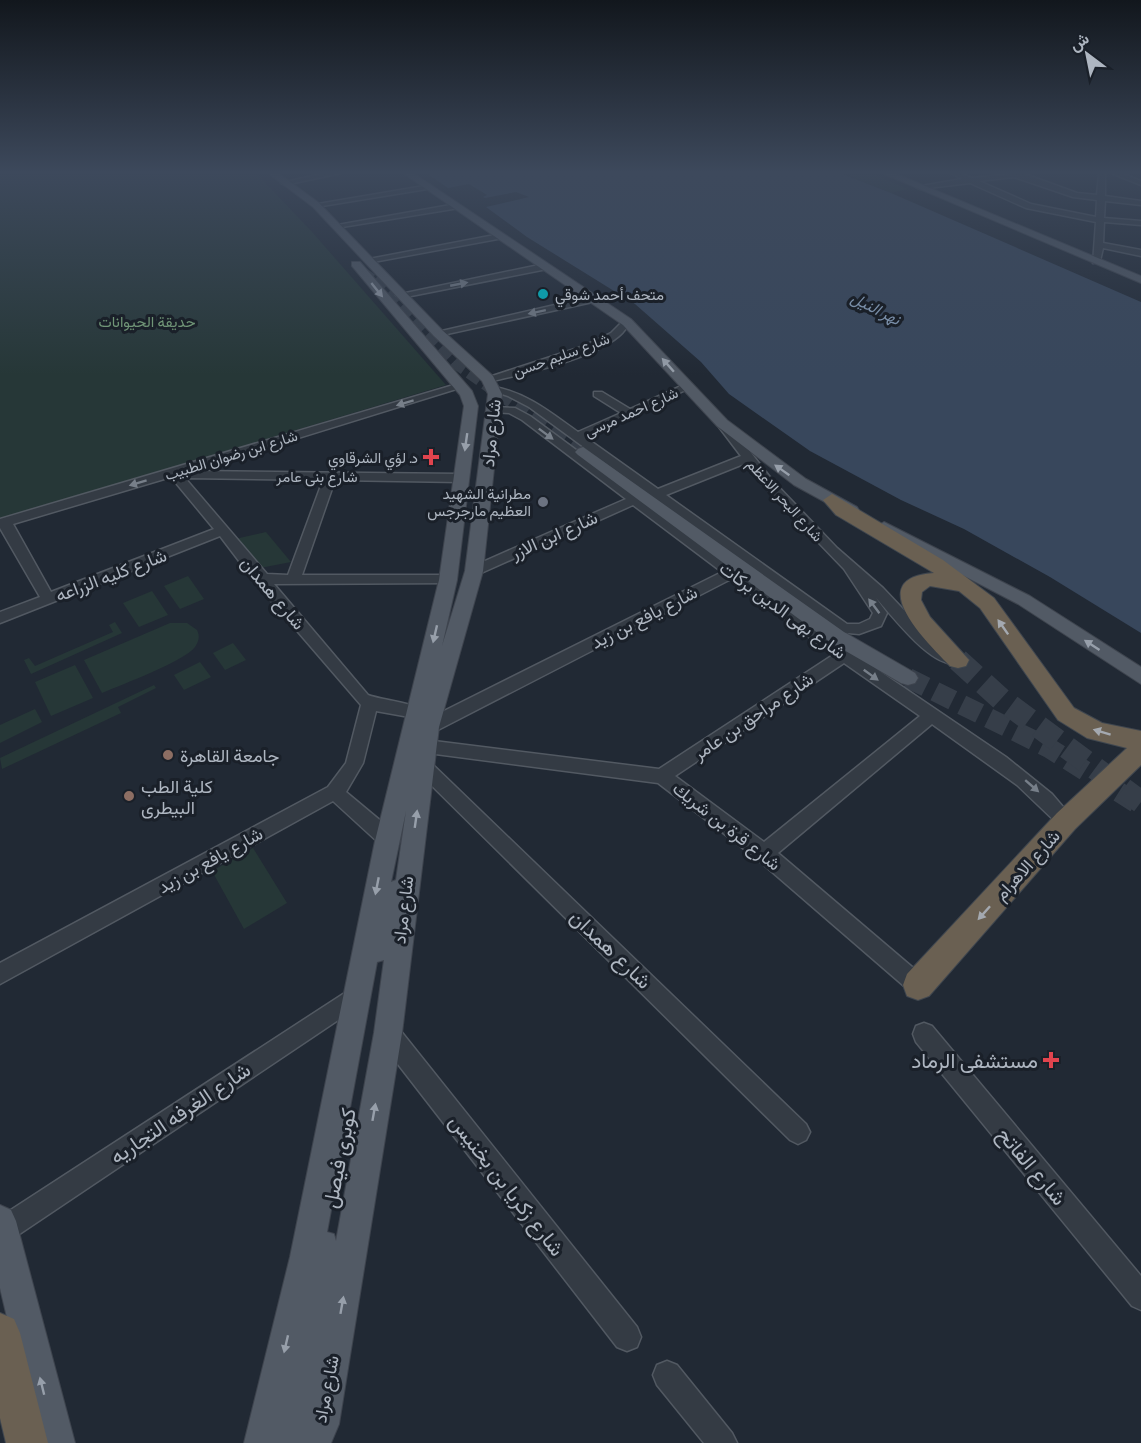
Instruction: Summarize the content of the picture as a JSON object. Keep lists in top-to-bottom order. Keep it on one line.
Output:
{"streets":{"highway":["شارع الاهرام"],"main road":["شارع مراد","شارع البحر الاعظم","شارع بهى الدين بركات","كوبرى فيصل"],"street":["شارع سليم حسن","شارع احمد مرسى","شارع ابن رضوان الطبيب","شارع بنى عامر","شارع ابن الازر","شارع كليه الزراعه","شارع همدان","شارع يافع بن زيد","شارع مراحق بن عامر","شارع قرة بن شريك","شارع الغرفه التجاريه","شارع الفاتح","شارع زكريا بن بخنيس"]},"crossings":[["شارع سليم حسن","شارع مراد"],["شارع سليم حسن","شارع ابن رضوان الطبيب"],["شارع سليم حسن","شارع البحر الاعظم"],["شارع سليم حسن","شارع بهى الدين بركات"],["شارع احمد مرسى","شارع البحر الاعظم"],["شارع احمد مرسى","شارع بهى الدين بركات"],["شارع مراد","شارع ابن رضوان الطبيب"],["شارع مراد","شارع بنى عامر"],["شارع مراد","شارع ابن الازر"],["شارع مراد","شارع همدان"],["شارع مراد","شارع بهى الدين بركات"],["شارع مراد","شارع يافع بن زيد"],["شارع مراد","شارع قرة بن شريك"],["شارع مراد","شارع الغرفه التجاريه"],["شارع مراد","كوبرى فيصل"],["شارع مراد","شارع زكريا بن بخنيس"],["شارع ابن رضوان الطبيب","شارع بنى عامر"],["شارع ابن رضوان الطبيب","شارع همدان"],["شارع ابن رضوان الطبيب","شارع بهى الدين بركات"],["شارع بنى عامر","شارع همدان"],["شارع ابن الازر","شارع بهى الدين بركات"],["شارع كليه الزراعه","شارع همدان"],["شارع همدان","شارع يافع بن زيد"],["شارع همدان","شارع قرة بن شريك"],["شارع بهى الدين بركات","شارع يافع بن زيد"],["شارع بهى الدين بركات","شارع مراحق بن عامر"],["شارع بهى الدين بركات","شارع الاهرام"],["شارع مراحق بن عامر","شارع قرة بن شريك"],["شارع قرة بن شريك","شارع الاهرام"]],"one_way":["شارع البحر الاعظم","شارع الاهرام"],"water":["نهر النيل"],"parks":["حديقة الحيوانات"],"places":{"other":["متحف أحمد شوقي","مطرانية الشهيد العظيم مارجرجس","جامعة القاهرة","كلية الطب البيطرى"],"health":["د. لؤي الشرقاوي","مستشفى الرماد"]},"north":"top left"}
